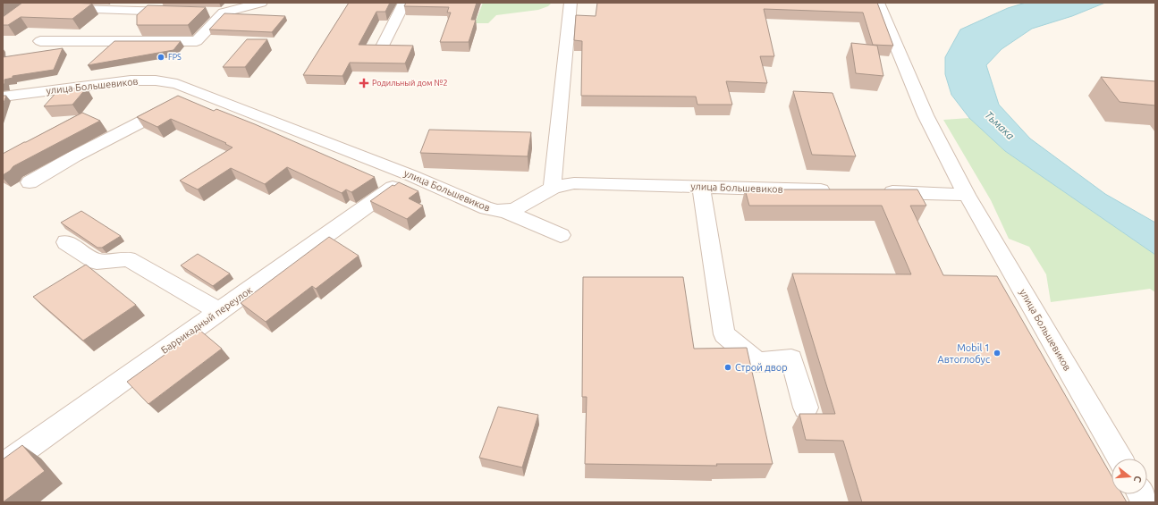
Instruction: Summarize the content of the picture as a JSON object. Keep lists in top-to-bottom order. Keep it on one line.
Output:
{"streets":{"street":["улица Большевиков","Баррикадный переулок"]},"crossings":[["улица Большевиков","Баррикадный переулок"]],"water":["Тьмака"],"places":{"other":["FPS","Mobil 1 Автоглобус","Строй двор"],"health":["Родильный дом №2"]},"north":"right"}
